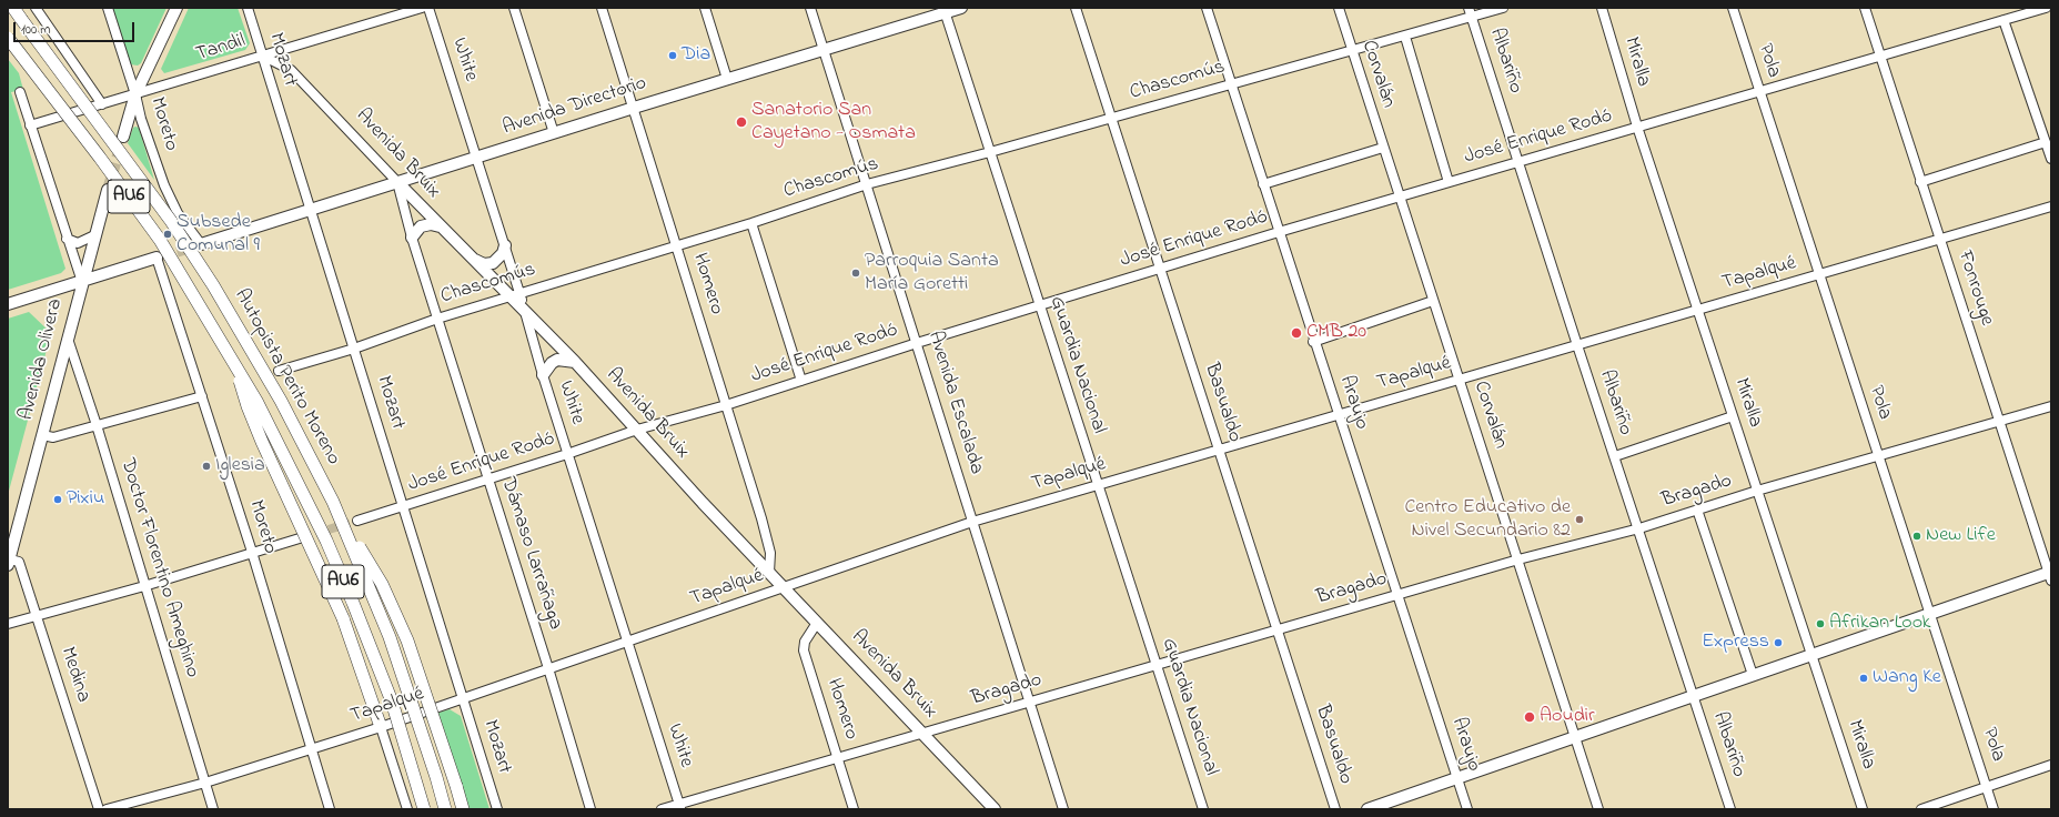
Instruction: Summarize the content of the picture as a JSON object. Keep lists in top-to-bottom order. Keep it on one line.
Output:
{"streets":{"highway":["AU6","Autopista Perito Moreno"],"main road":["Avenida Directorio","Avenida Bruix","Avenida Olivera"],"street":["Tandil","Mozart","White","Albariño","Pola","Miralla","Corvalán","Chascomús","Moreto","José Enrique Rodó","Tapalqué","Homero","Fonrouge","Guardia Nacional","Avenida Escalada","Basualdo","Araujo","Bragado","Dámaso Larrañaga","Doctor Florentino Ameghino","Medina"]},"crossings":[["Tandil","Mozart"],["Tandil","Moreto"],["Tandil","Avenida Bruix"],["Mozart","Chascomús"],["Mozart","Avenida Directorio"],["Mozart","José Enrique Rodó"],["Mozart","Avenida Bruix"],["Mozart","Tapalqué"],["White","Chascomús"],["White","Avenida Directorio"],["White","José Enrique Rodó"],["White","Avenida Bruix"],["White","Tapalqué"],["White","Bragado"],["Albariño","Chascomús"],["Albariño","José Enrique Rodó"],["Albariño","Tapalqué"],["Albariño","Bragado"],["Pola","José Enrique Rodó"],["Pola","Tapalqué"],["Pola","Bragado"],["Miralla","José Enrique Rodó"],["Miralla","Tapalqué"],["Miralla","Bragado"],["Corvalán","Chascomús"],["Corvalán","José Enrique Rodó"],["Corvalán","Tapalqué"],["Corvalán","Bragado"],["Chascomús","Avenida Bruix"],["Chascomús","Homero"],["Chascomús","Guardia Nacional"],["Chascomús","Avenida Escalada"],["Chascomús","Basualdo"],["Chascomús","Araujo"],["Chascomús","Dámaso Larrañaga"],["Avenida Directorio","Moreto"],["Avenida Directorio","Avenida Bruix"],["Avenida Directorio","Homero"],["Avenida Directorio","Guardia Nacional"],["Avenida Directorio","Avenida Escalada"],["Avenida Directorio","Dámaso Larrañaga"],["Moreto","Tapalqué"],["José Enrique Rodó","Avenida Bruix"],["José Enrique Rodó","Homero"],["José Enrique Rodó","Fonrouge"],["José Enrique Rodó","Guardia Nacional"],["José Enrique Rodó","Avenida Escalada"],["José Enrique Rodó","Basualdo"],["José Enrique Rodó","Araujo"],["José Enrique Rodó","Dámaso Larrañaga"],["Avenida Bruix","Tapalqué"],["Avenida Bruix","Homero"],["Avenida Bruix","Bragado"],["Avenida Bruix","Dámaso Larrañaga"],["Tapalqué","Fonrouge"],["Tapalqué","Guardia Nacional"],["Tapalqué","Avenida Escalada"],["Tapalqué","Basualdo"],["Tapalqué","Araujo"],["Tapalqué","Dámaso Larrañaga"],["Tapalqué","Doctor Florentino Ameghino"],["Homero","Bragado"],["Fonrouge","Bragado"],["Avenida Olivera","Doctor Florentino Ameghino"],["Avenida Olivera","Medina"],["Guardia Nacional","Bragado"],["Avenida Escalada","Bragado"],["Basualdo","Bragado"],["Araujo","Bragado"]],"places":["Dia","Sanatorio San Cayetano - Osmata","Subsede Comunal 9","Parroquia Santa María Goretti","CMB 20","Iglesia","Pixiu","Centro Educativo de Nivel Secundario 82","New Life","Afrikan Look","Express","Wang Ke","Aoudir"],"scale_bar":"100 m"}
